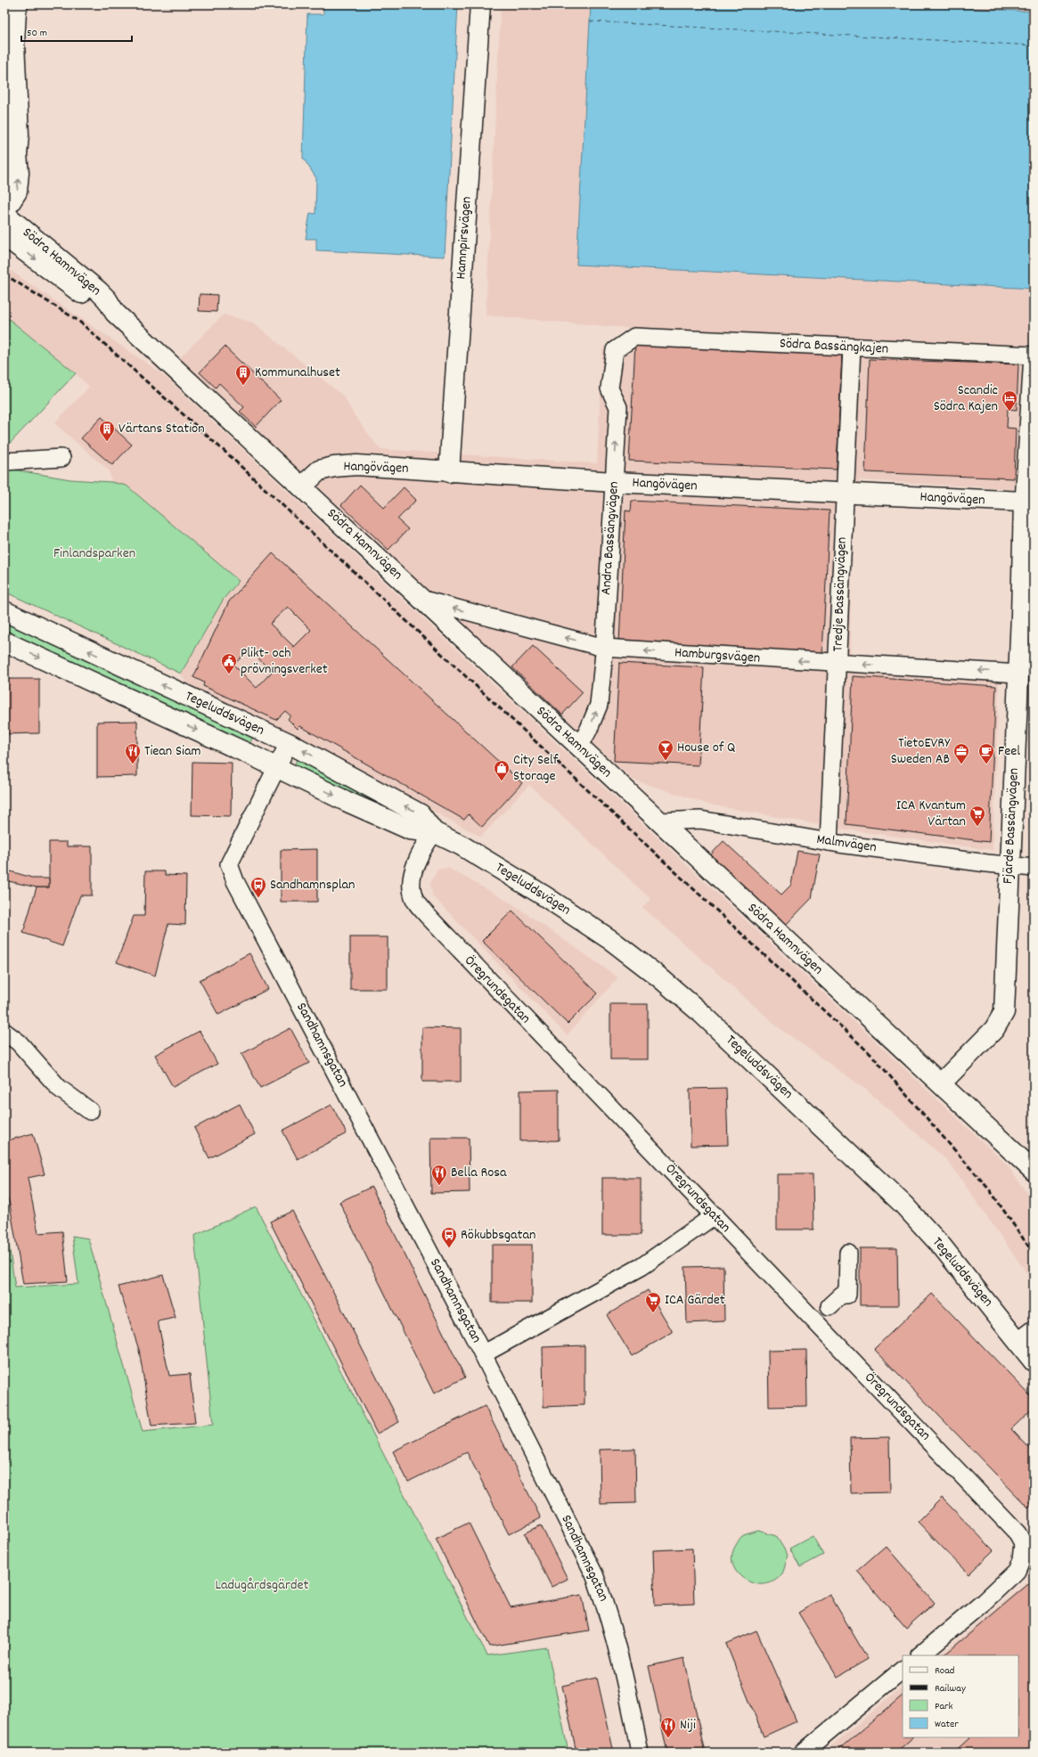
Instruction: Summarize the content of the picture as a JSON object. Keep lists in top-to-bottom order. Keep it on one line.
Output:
{"streets":{"main road":["Hamnpirsvägen","Södra Hamnvägen","Hangövägen","Tegeluddsvägen","Fjärde Bassängvägen"],"street":["Södra Bassängkajen","Andra Bassängvägen","Tredje Bassängvägen","Hamburgsvägen","Malmvägen","Öregrundsgatan","Sandhamnsgatan"]},"crossings":[["Hamnpirsvägen","Hangövägen"],["Södra Hamnvägen","Hangövägen"],["Södra Hamnvägen","Andra Bassängvägen"],["Södra Hamnvägen","Hamburgsvägen"],["Södra Hamnvägen","Fjärde Bassängvägen"],["Södra Hamnvägen","Malmvägen"],["Södra Bassängkajen","Andra Bassängvägen"],["Södra Bassängkajen","Tredje Bassängvägen"],["Hangövägen","Andra Bassängvägen"],["Hangövägen","Tredje Bassängvägen"],["Hangövägen","Fjärde Bassängvägen"],["Andra Bassängvägen","Hamburgsvägen"],["Tredje Bassängvägen","Hamburgsvägen"],["Tredje Bassängvägen","Malmvägen"],["Hamburgsvägen","Fjärde Bassängvägen"],["Tegeluddsvägen","Öregrundsgatan"],["Tegeluddsvägen","Sandhamnsgatan"],["Fjärde Bassängvägen","Malmvägen"]],"one_way":["Andra Bassängvägen","Hamburgsvägen"],"parks":["Finlandsparken","Ladugårdsgärdet"],"places":{"building":["Kommunalhuset","Värtans Station"],"hotel":["Scandic Södra Kajen"],"public building":["Plikt- och prövningsverket"],"bar":["House of Q"],"restaurant":["Tiean Siam","Bella Rosa","Niji"],"office":["TietoEVRY Sweden AB"],"cafe":["Feel"],"shop":["City Self Storage"],"supermarket":["ICA Kvantum Värtan","ICA Gärdet"],"bus stop":["Sandhamnsplan","Rökubbsgatan"]},"legend":["Road","Railway","Park","Water"],"scale_bar":"50 m"}
